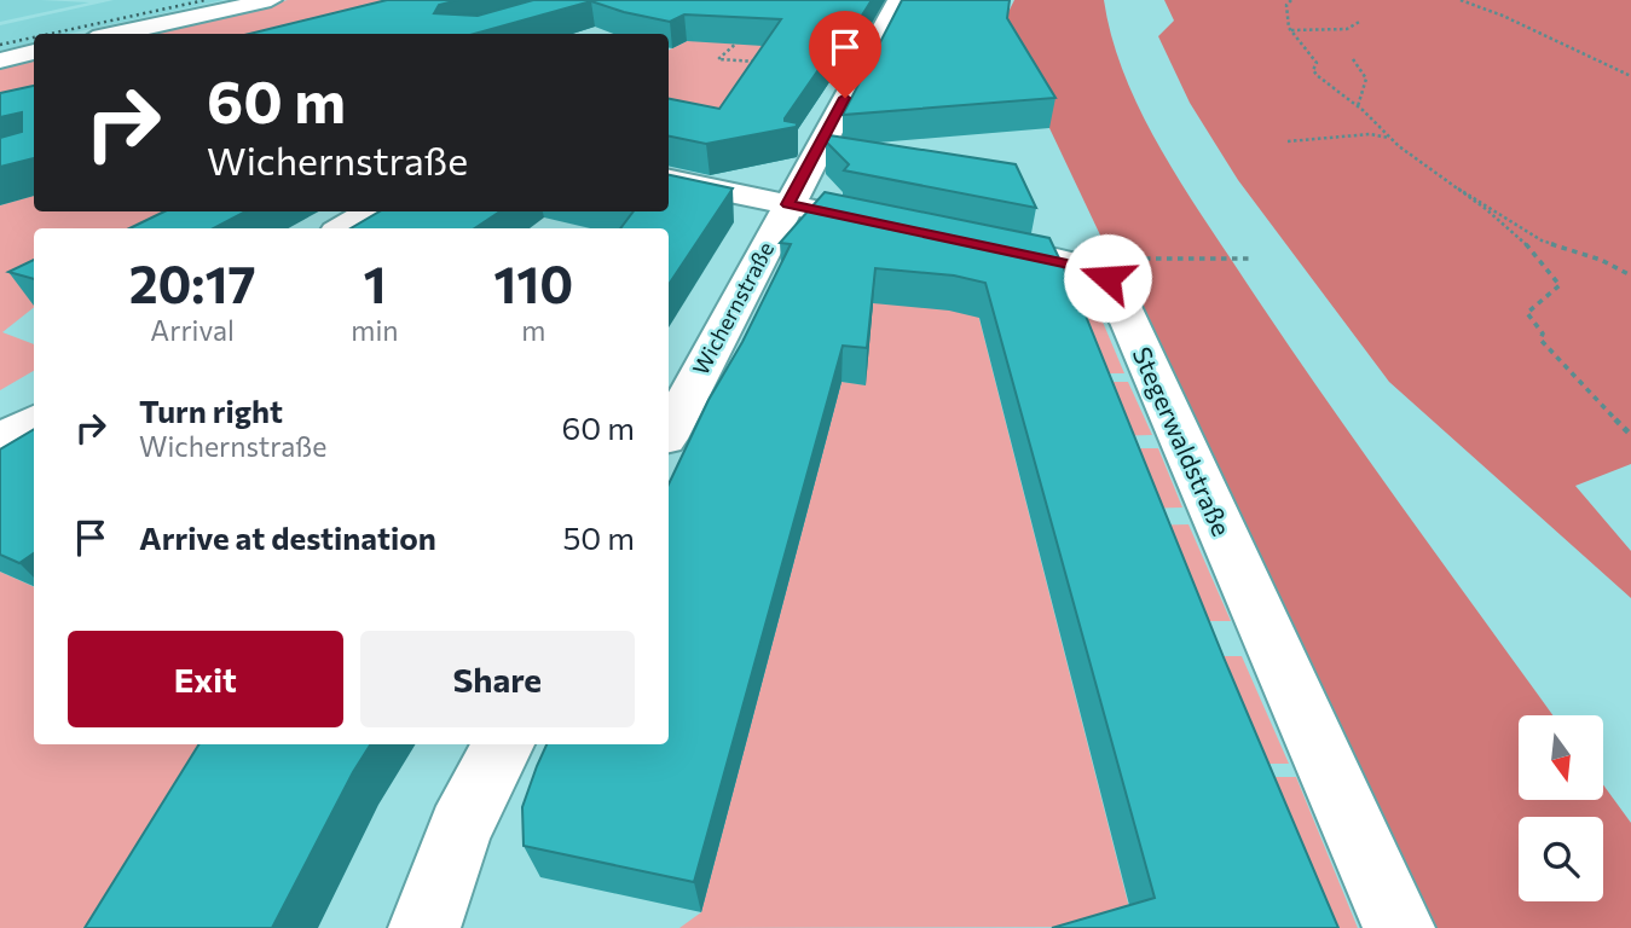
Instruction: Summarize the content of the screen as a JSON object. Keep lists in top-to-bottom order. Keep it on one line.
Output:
{"streets":{"street":["Wichernstraße","Stegerwaldstraße"]},"north":"bottom","page":{"turn":["60 m","Wichernstraße"],"eta":["20:17","Arrival","1","min","110","m"],"list":[{"name":"Turn right","note":"Wichernstraße","value":"60 m"},{"name":"Arrive at destination","value":"50 m"}],"buttons":["Exit","Share"]}}
